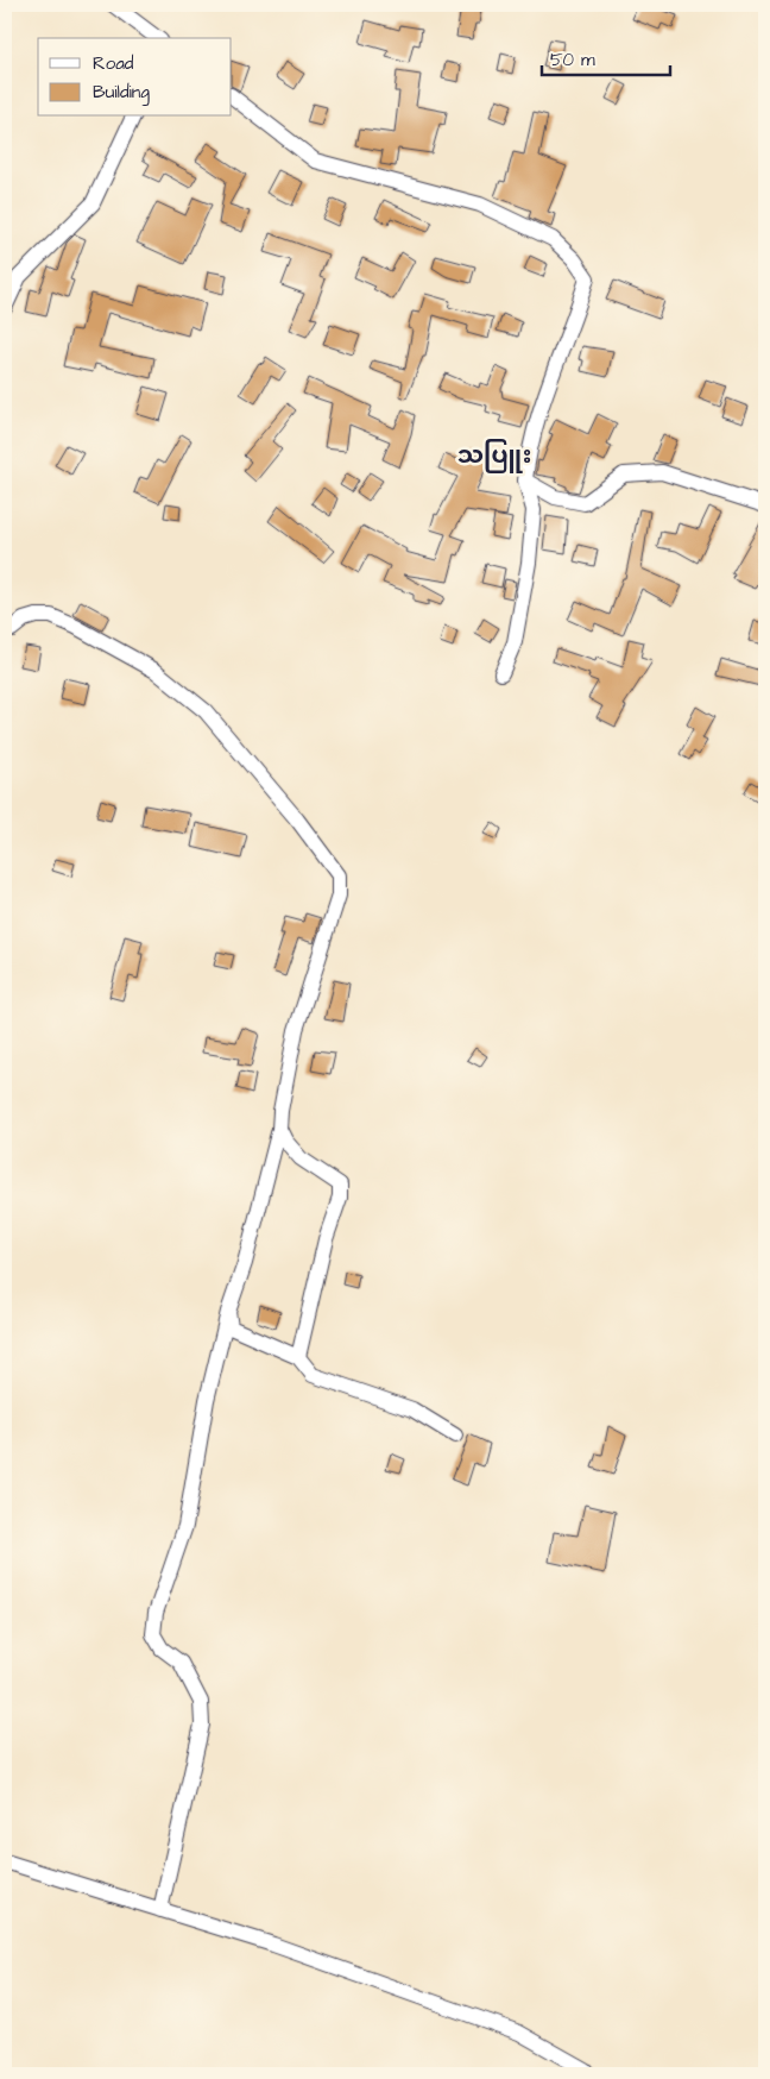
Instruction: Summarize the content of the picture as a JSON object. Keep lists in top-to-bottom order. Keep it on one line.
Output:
{"districts":["သပြူး"],"legend":["Road","Building"],"scale_bar":"50 m"}
